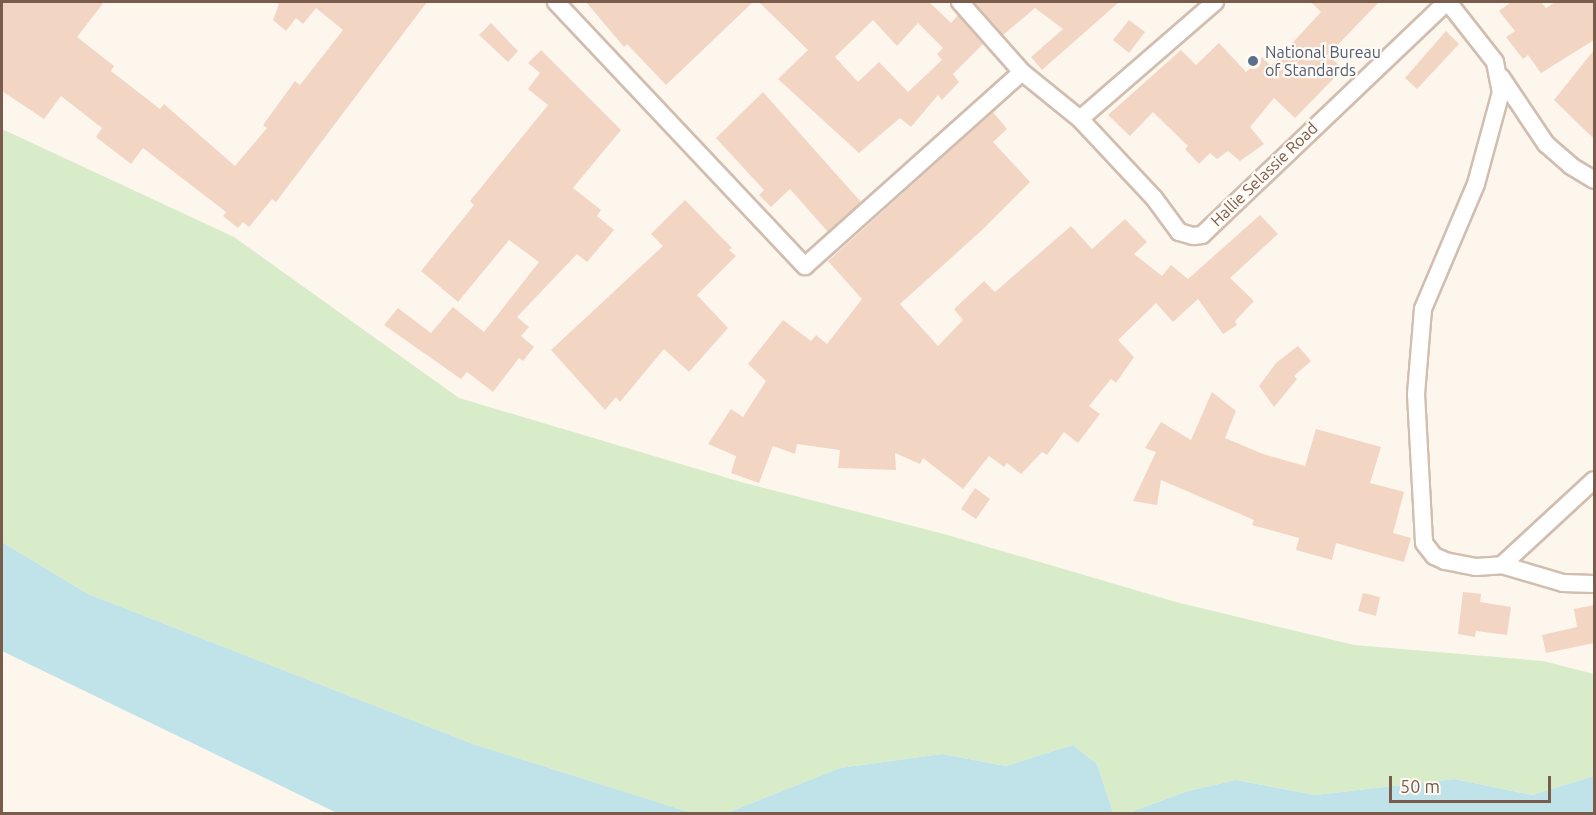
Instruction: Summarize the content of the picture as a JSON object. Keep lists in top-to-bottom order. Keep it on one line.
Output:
{"streets":{"street":["Hallie Selassie Road"]},"places":["National Bureau of Standards"],"scale_bar":"50 m"}
